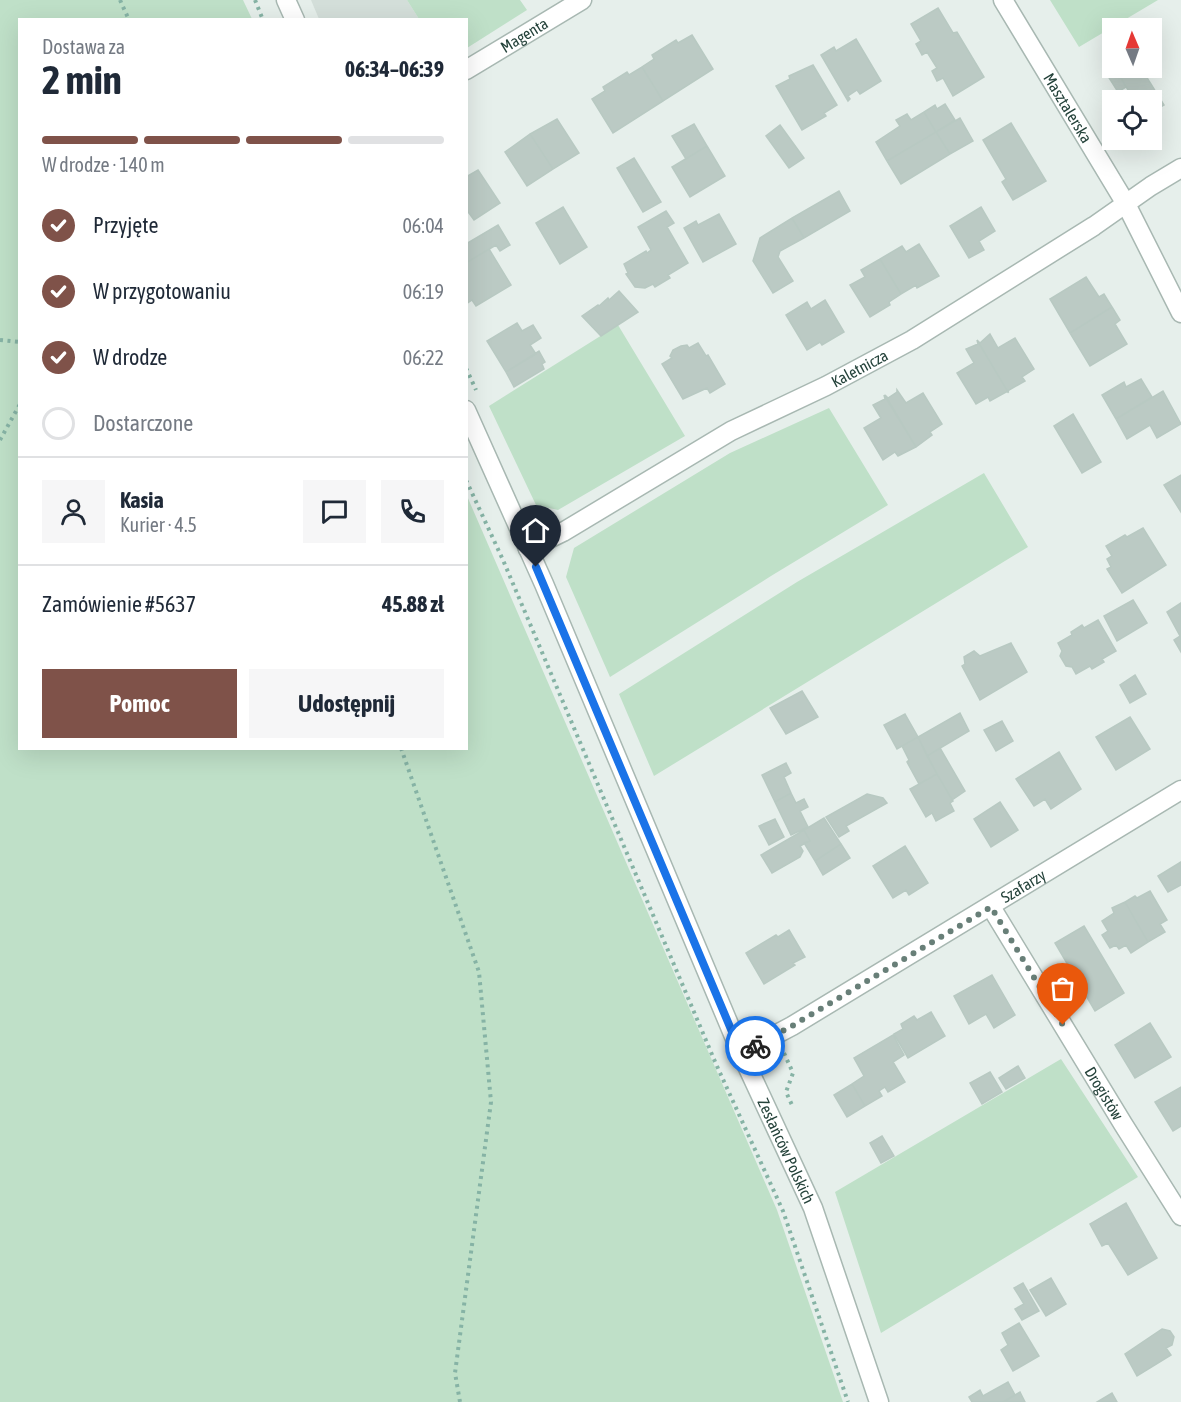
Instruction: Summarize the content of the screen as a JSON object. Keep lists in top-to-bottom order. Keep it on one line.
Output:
{"streets":{"street":["Magenta","Masztalerska","Kaletnicza","Szafarzy","Drogistów","Zesłańców Polskich"]},"crossings":[["Masztalerska","Kaletnicza"],["Kaletnicza","Zesłańców Polskich"],["Szafarzy","Drogistów"],["Szafarzy","Zesłańców Polskich"]],"north":"top","page":{"heading":["2 min","Dostawa za","06:34–06:39"],"panel":["Kasia","Kurier · 4.5","Zamówienie #5637","45.88 zł"],"bar":"W drodze · 140 m","list":[["Przyjęte","06:04"],["W przygotowaniu","06:19"],["W drodze","06:22"],"Dostarczone"],"buttons":["Pomoc","Udostępnij"]}}
